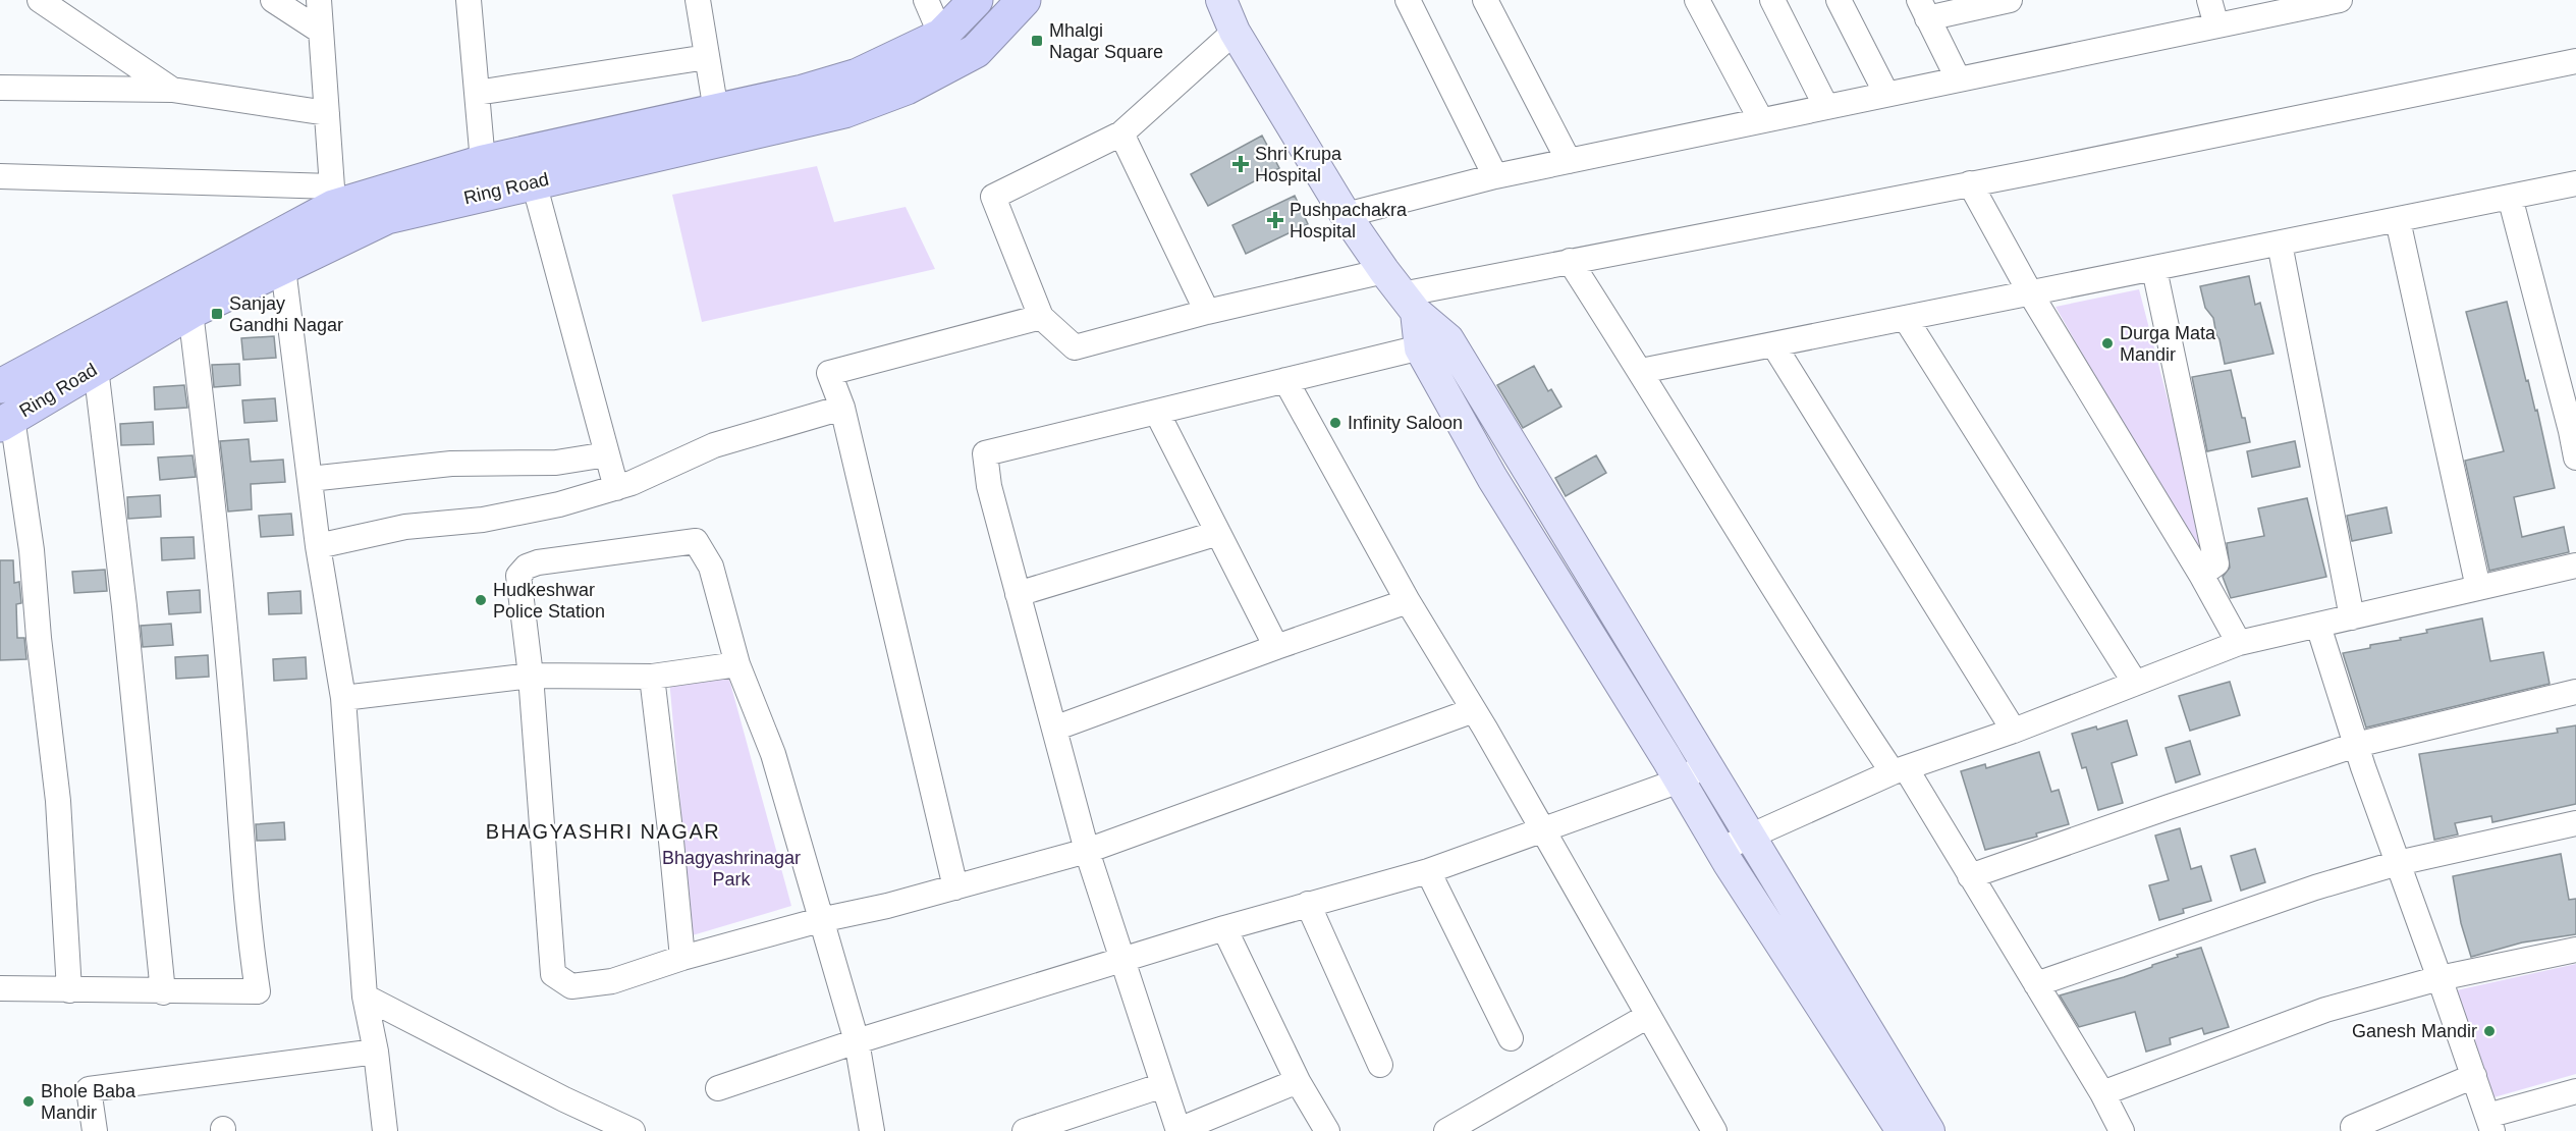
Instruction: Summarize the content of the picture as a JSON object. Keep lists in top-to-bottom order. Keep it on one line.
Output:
{"streets":{"highway":["Ring Road"]},"districts":["BHAGYASHRI NAGAR"],"parks":["Bhagyashrinagar Park"],"places":{"transit":["Mhalgi Nagar Square","Sanjay Gandhi Nagar"],"health":["Shri Krupa Hospital","Pushpachakra Hospital"],"other":["Durga Mata Mandir","Infinity Saloon","Hudkeshwar Police Station","Ganesh Mandir","Bhole Baba Mandir"]}}
